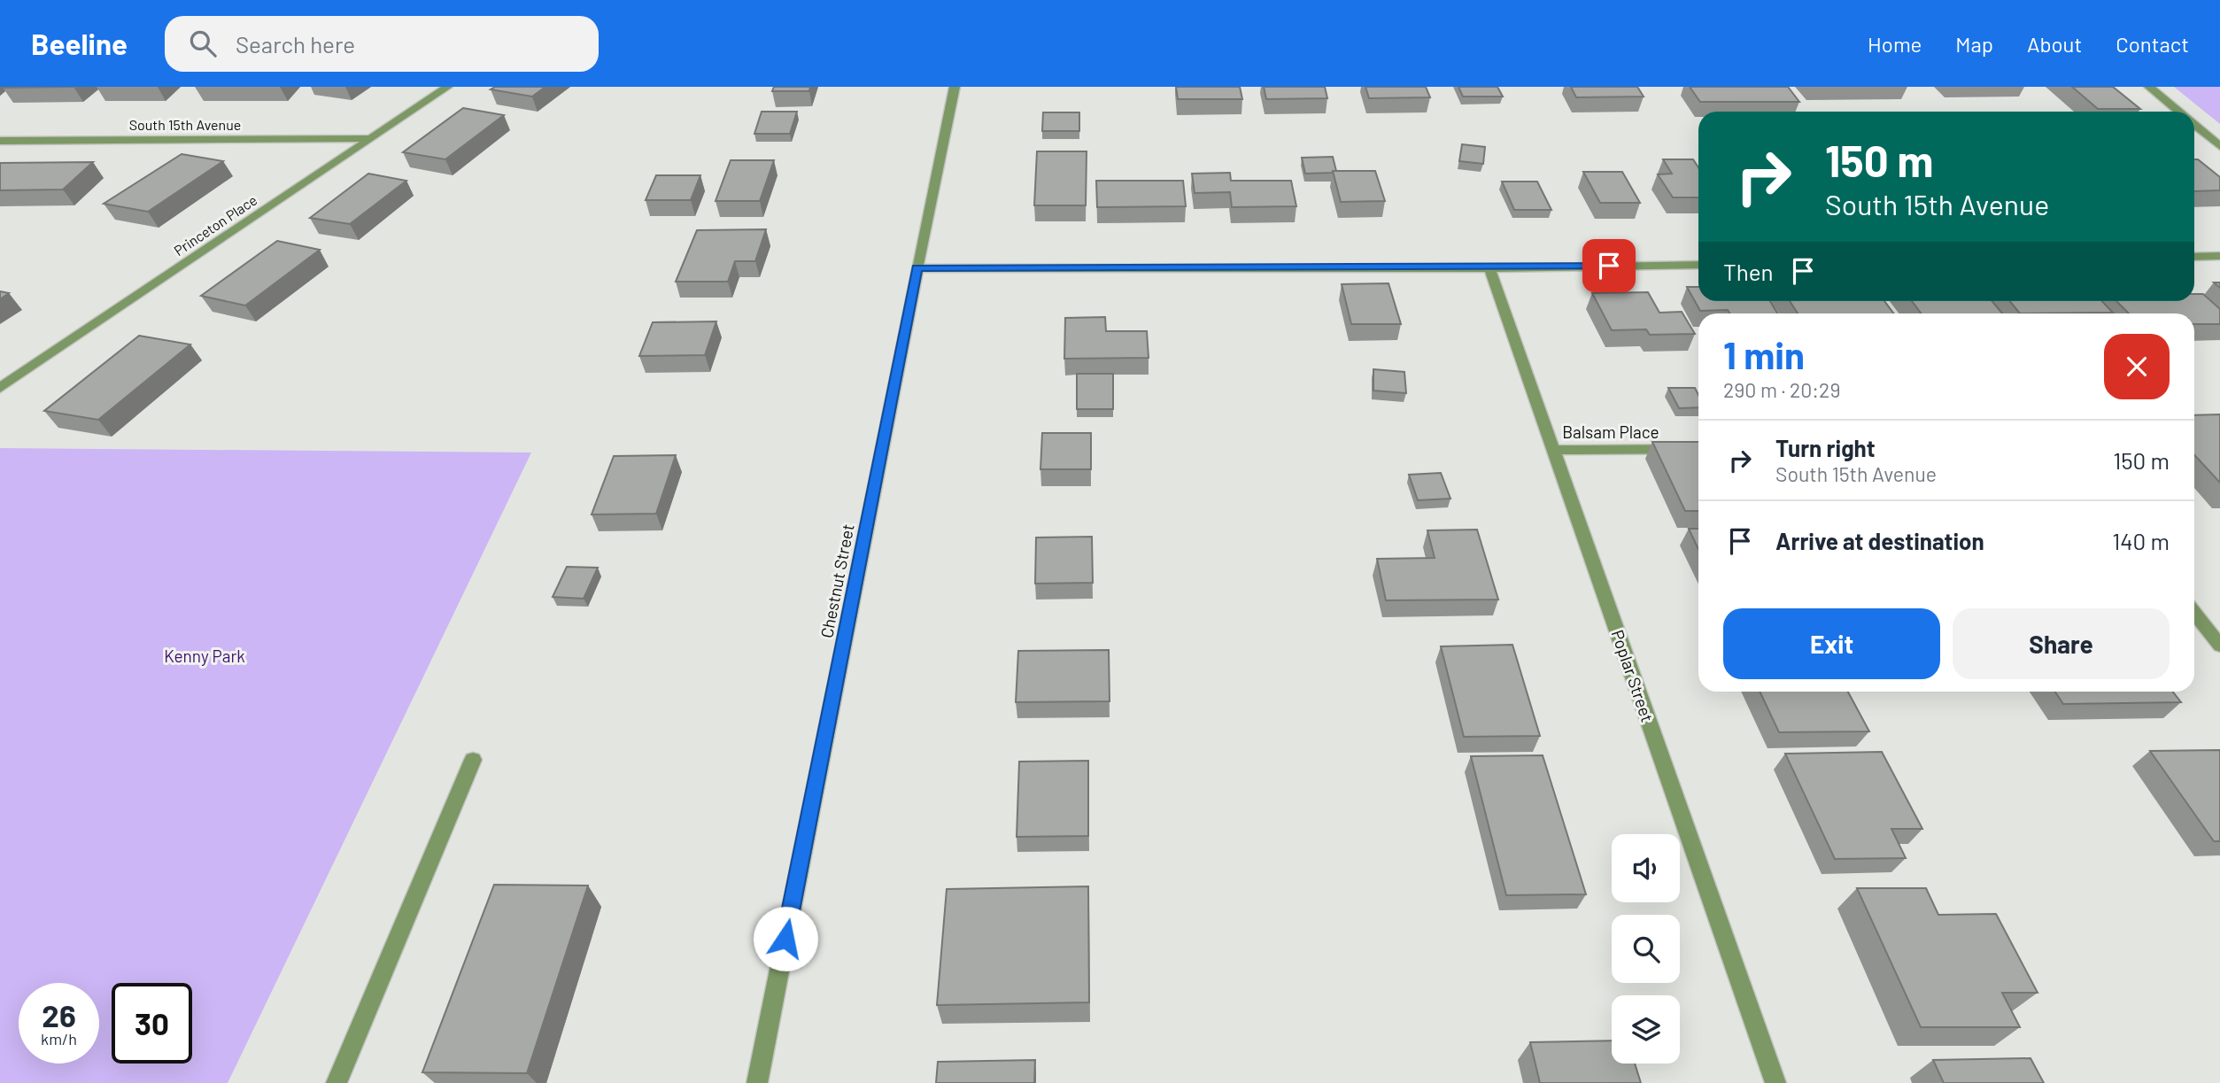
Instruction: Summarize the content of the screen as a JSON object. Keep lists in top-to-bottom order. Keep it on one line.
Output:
{"streets":{"street":["South 15th Avenue","Princeton Place","Balsam Place","Chestnut Street","Poplar Street"]},"crossings":[["South 15th Avenue","Princeton Place"],["Balsam Place","Poplar Street"]],"parks":["Kenny Park"],"page":{"header":"Beeline","search":"Search here","nav":["Home","Map","About","Contact"],"turn":["150 m","South 15th Avenue"],"then":"Then","heading":["1 min","290 m · 20:29"],"list":[{"name":"Turn right","note":"South 15th Avenue","value":"150 m"},{"name":"Arrive at destination","value":"140 m"}],"buttons":["Exit","Share"],"speed":"26 km/h","limit":"30"}}
